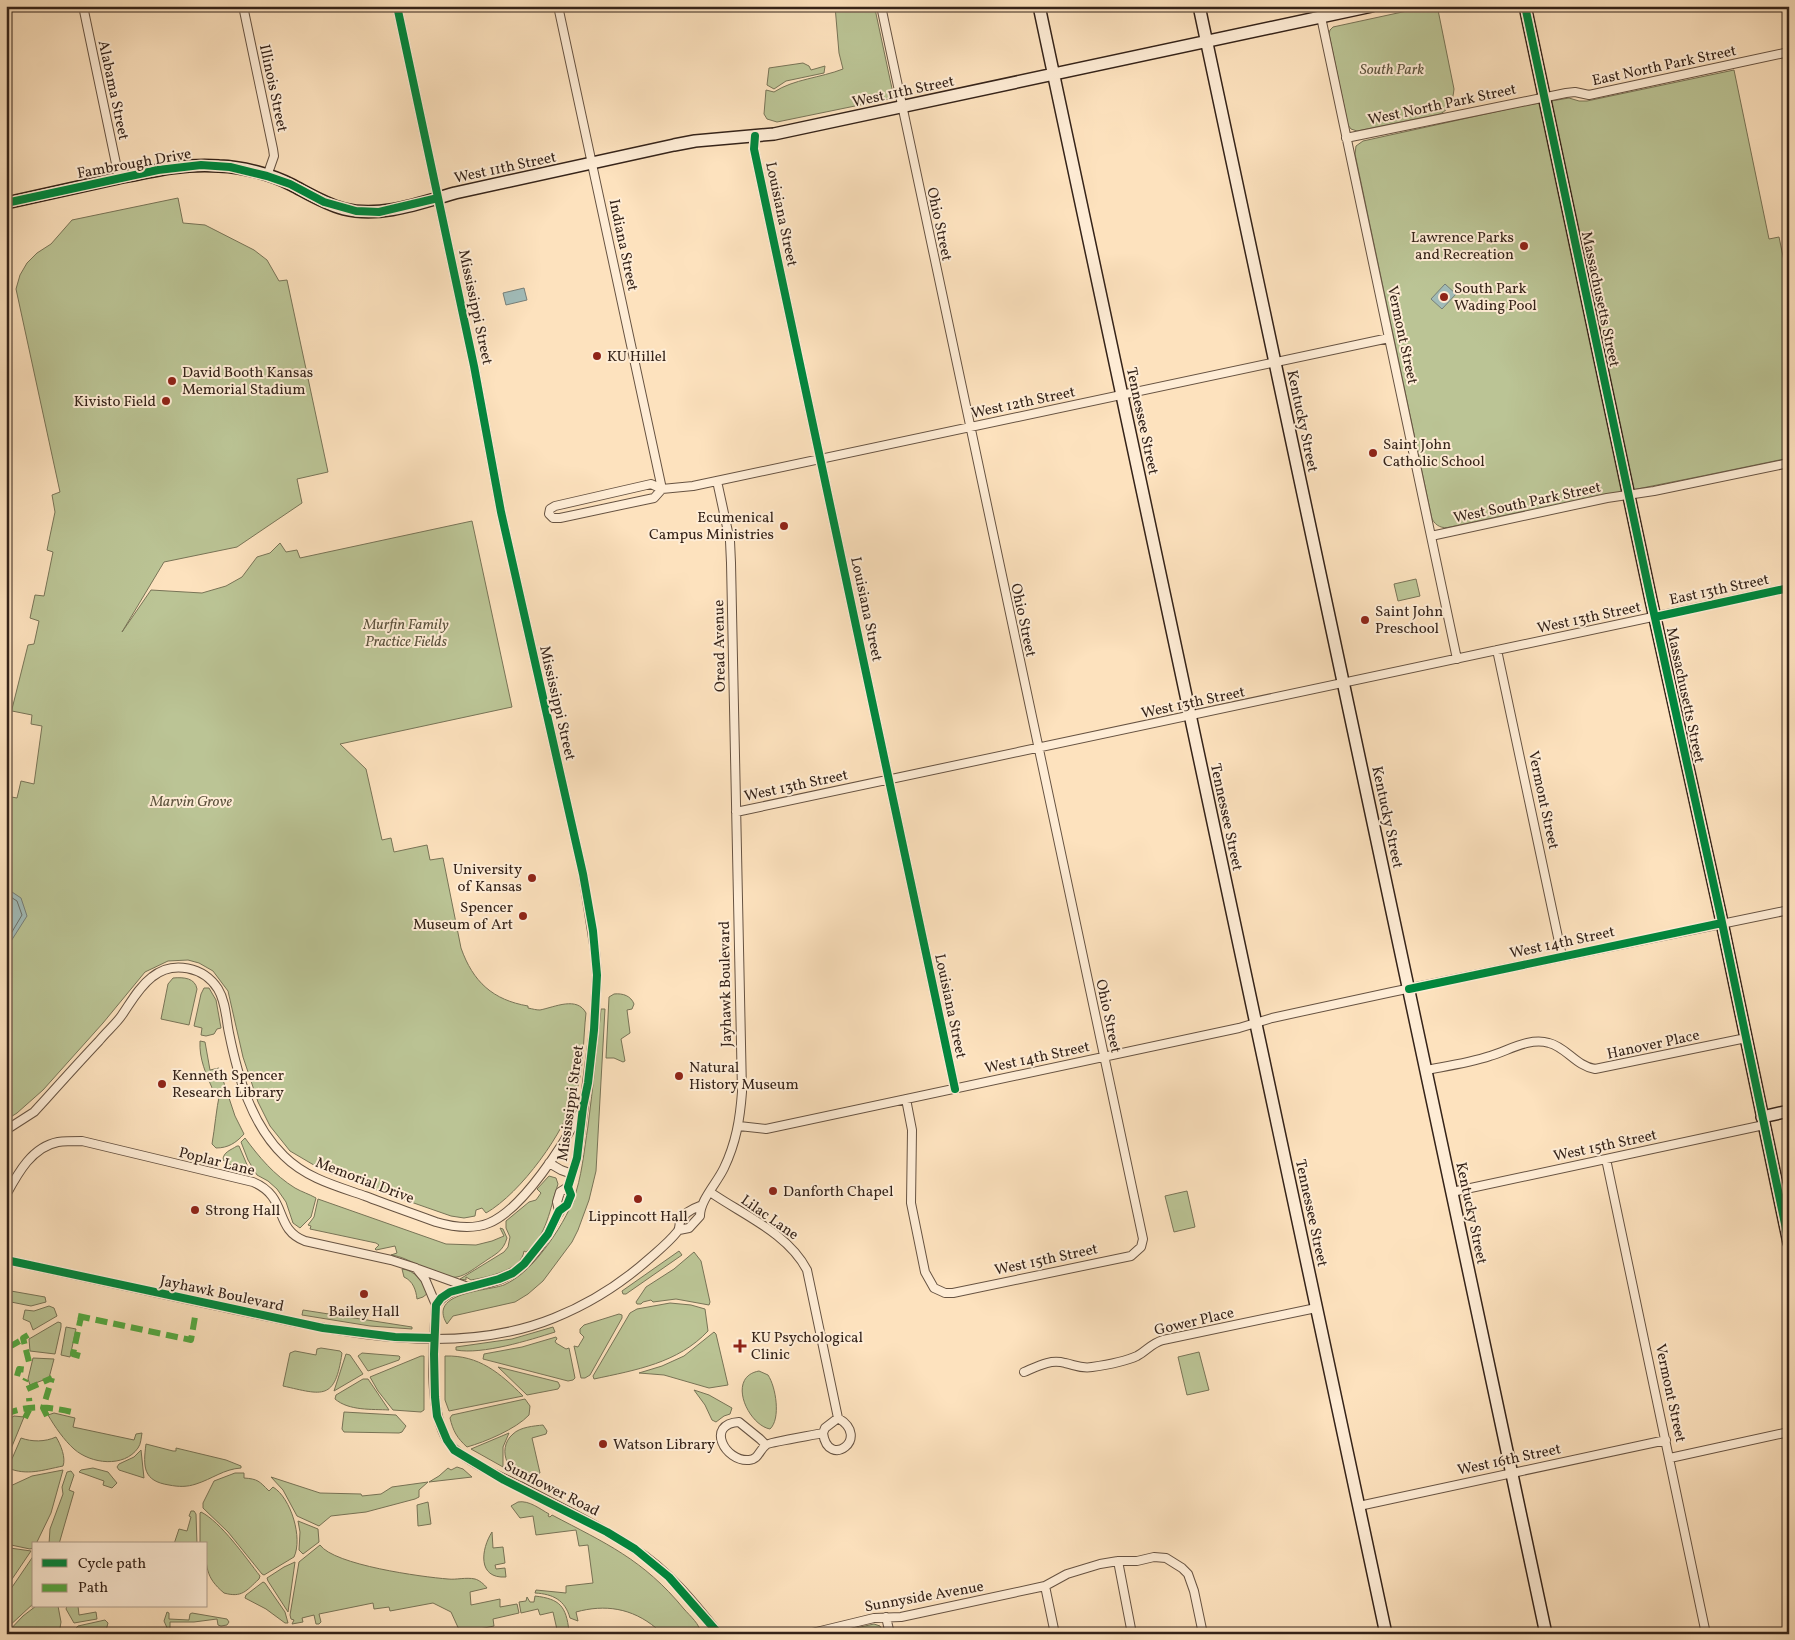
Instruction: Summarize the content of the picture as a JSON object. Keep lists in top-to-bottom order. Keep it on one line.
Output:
{"streets":{"main road":["West 11th Street","Fambrough Drive","Massachusetts Street","Tennessee Street","Kentucky Street"],"street":["East North Park Street","Illinois Street","Alabama Street","West North Park Street","Louisiana Street","Ohio Street","Indiana Street","Mississippi Street","Vermont Street","West 12th Street","West South Park Street","East 13th Street","West 13th Street","Oread Avenue","West 14th Street","Jayhawk Boulevard","Hanover Place","West 15th Street","Poplar Lane","Memorial Drive","Lilac Lane","Gower Place","West 16th Street","Sunflower Road","Sunnyside Avenue"]},"crossings":[["East North Park Street","West North Park Street"],["East North Park Street","Massachusetts Street"],["Illinois Street","Fambrough Drive"],["Alabama Street","Fambrough Drive"],["West 11th Street","Fambrough Drive"],["West 11th Street","Louisiana Street"],["West 11th Street","Ohio Street"],["West 11th Street","Indiana Street"],["West 11th Street","Mississippi Street"],["West 11th Street","Vermont Street"],["West 11th Street","Tennessee Street"],["West 11th Street","Kentucky Street"],["West North Park Street","Massachusetts Street"],["West North Park Street","Vermont Street"],["Fambrough Drive","Mississippi Street"],["Louisiana Street","West 12th Street"],["Louisiana Street","West 13th Street"],["Louisiana Street","West 14th Street"],["Ohio Street","West 12th Street"],["Ohio Street","West 13th Street"],["Ohio Street","West 14th Street"],["Ohio Street","West 15th Street"],["Indiana Street","West 12th Street"],["Massachusetts Street","West South Park Street"],["Massachusetts Street","East 13th Street"],["Massachusetts Street","West 13th Street"],["Massachusetts Street","West 14th Street"],["Massachusetts Street","Hanover Place"],["Massachusetts Street","West 15th Street"],["Mississippi Street","Poplar Lane"],["Mississippi Street","Memorial Drive"],["Vermont Street","West 12th Street"],["Vermont Street","West South Park Street"],["Vermont Street","West 13th Street"],["Vermont Street","West 14th Street"],["Vermont Street","West 15th Street"],["Vermont Street","West 16th Street"],["West 12th Street","Tennessee Street"],["West 12th Street","Kentucky Street"],["West 12th Street","Oread Avenue"],["Tennessee Street","West 13th Street"],["Tennessee Street","West 14th Street"],["Tennessee Street","Gower Place"],["Tennessee Street","West 16th Street"],["Kentucky Street","West 13th Street"],["Kentucky Street","West 14th Street"],["Kentucky Street","Hanover Place"],["Kentucky Street","West 15th Street"],["Kentucky Street","West 16th Street"],["East 13th Street","West 13th Street"],["West 13th Street","Oread Avenue"],["West 13th Street","Jayhawk Boulevard"],["Oread Avenue","Jayhawk Boulevard"],["West 14th Street","Jayhawk Boulevard"],["West 14th Street","West 15th Street"],["Jayhawk Boulevard","Lilac Lane"],["Jayhawk Boulevard","Sunflower Road"]],"parks":["South Park","Murfin Family Practice Fields","Marvin Grove"],"places":{"other":["Lawrence Parks and Recreation","South Park Wading Pool","KU Hillel","David Booth Kansas Memorial Stadium","Kivisto Field","Saint John Catholic School","Ecumenical Campus Ministries","Saint John Preschool","University of Kansas","Spencer Museum of Art","Natural History Museum","Kenneth Spencer Research Library","Danforth Chapel","Lippincott Hall","Strong Hall","Bailey Hall","Watson Library"],"health":["KU Psychological Clinic"]},"legend":["Cycle path","Path"]}
